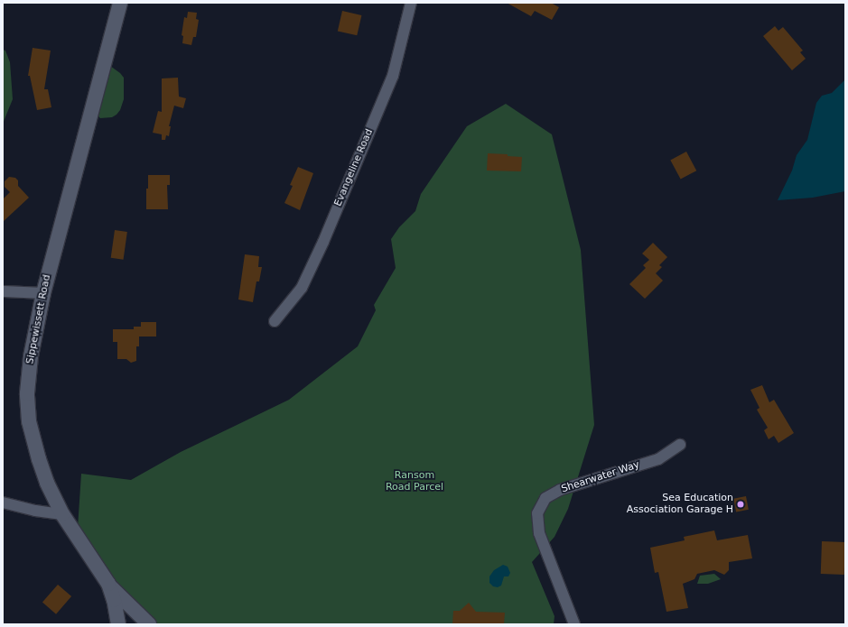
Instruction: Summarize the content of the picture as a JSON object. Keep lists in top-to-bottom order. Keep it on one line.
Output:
{"streets":{"main road":["Sippewissett Road"],"street":["Evangeline Road","Shearwater Way"]},"parks":["Ransom Road Parcel"],"places":["Sea Education Association Garage H"]}
